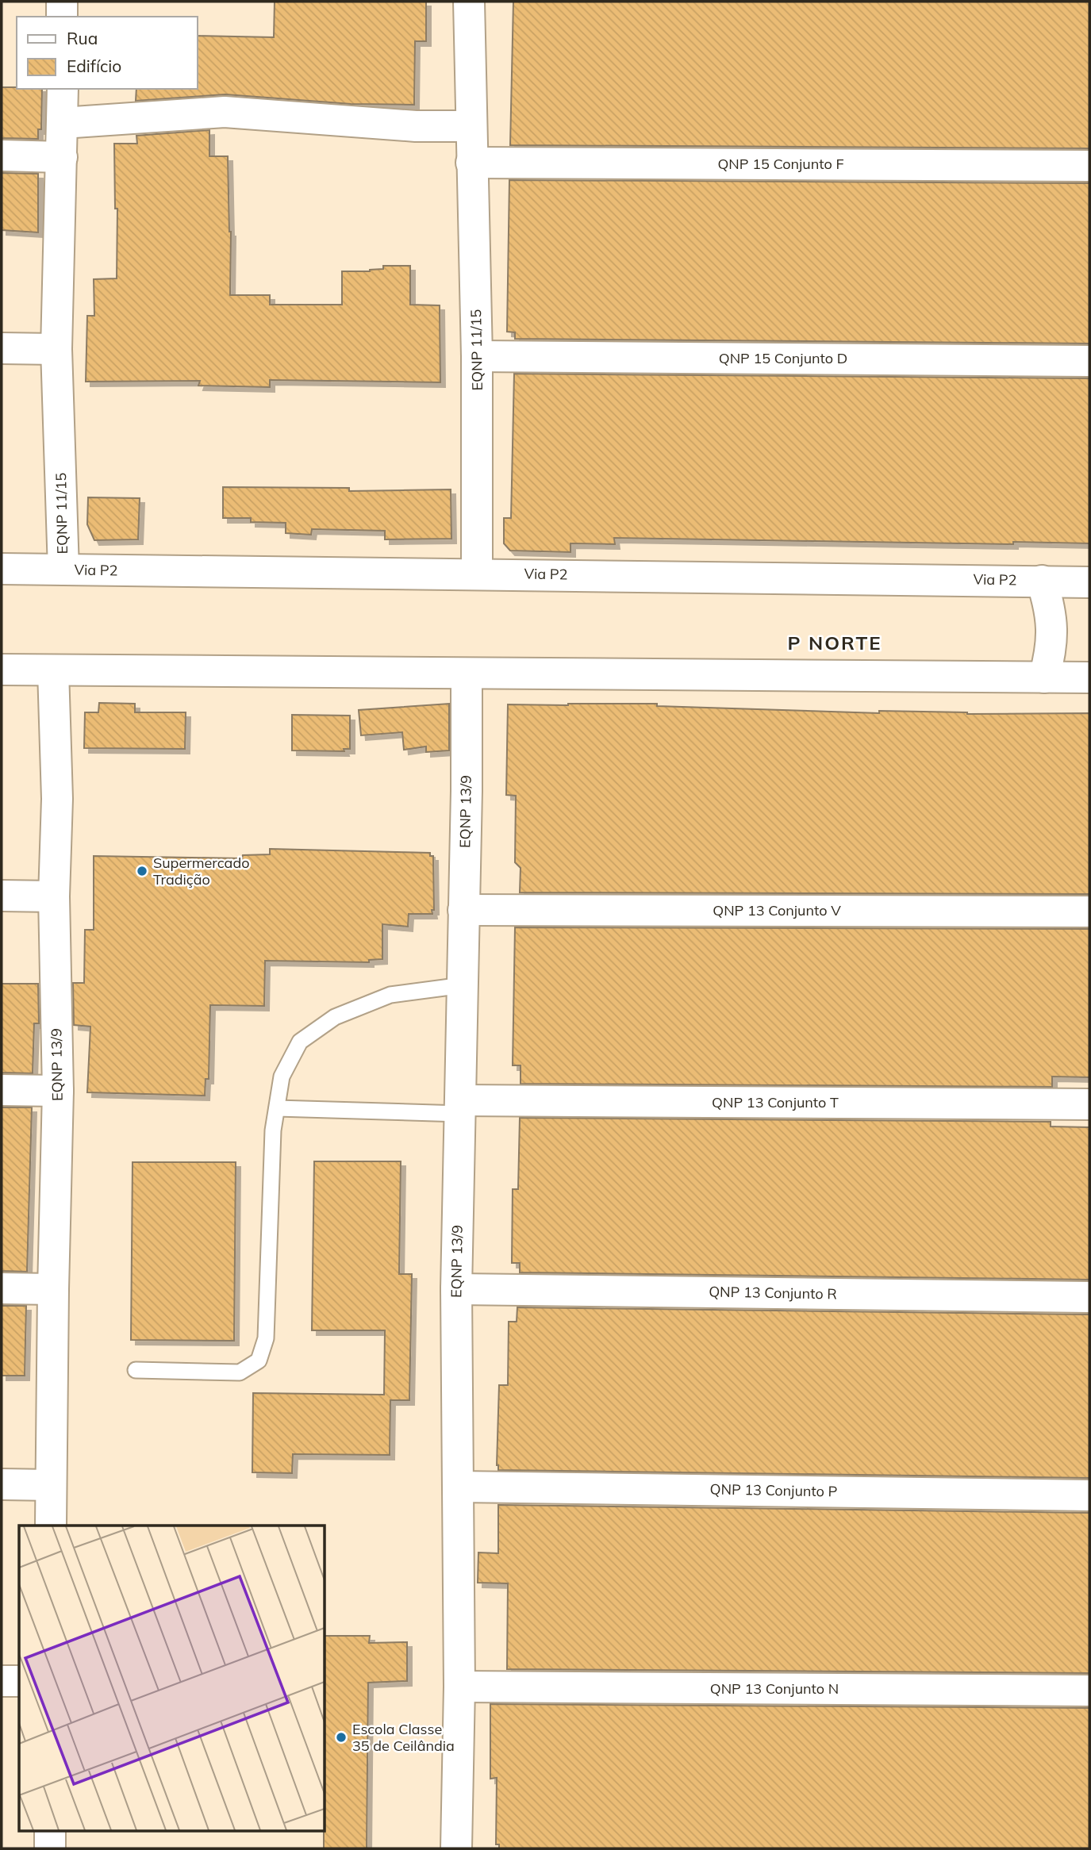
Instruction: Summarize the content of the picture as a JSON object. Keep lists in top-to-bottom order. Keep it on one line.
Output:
{"streets":{"street":["QNP 15 Conjunto F","EQNP 11/15","QNP 15 Conjunto D","Via P2","EQNP 13/9","QNP 13 Conjunto V","QNP 13 Conjunto T","QNP 13 Conjunto R","QNP 13 Conjunto P","QNP 13 Conjunto N"]},"crossings":[["QNP 15 Conjunto F","EQNP 11/15"],["EQNP 11/15","QNP 15 Conjunto D"],["EQNP 11/15","Via P2"],["EQNP 13/9","QNP 13 Conjunto V"],["EQNP 13/9","QNP 13 Conjunto T"],["EQNP 13/9","QNP 13 Conjunto R"],["EQNP 13/9","QNP 13 Conjunto P"],["EQNP 13/9","QNP 13 Conjunto N"]],"districts":["P NORTE"],"places":["Supermercado Tradição","Escola Classe 35 de Ceilândia"],"legend":["Rua","Edifício"]}
